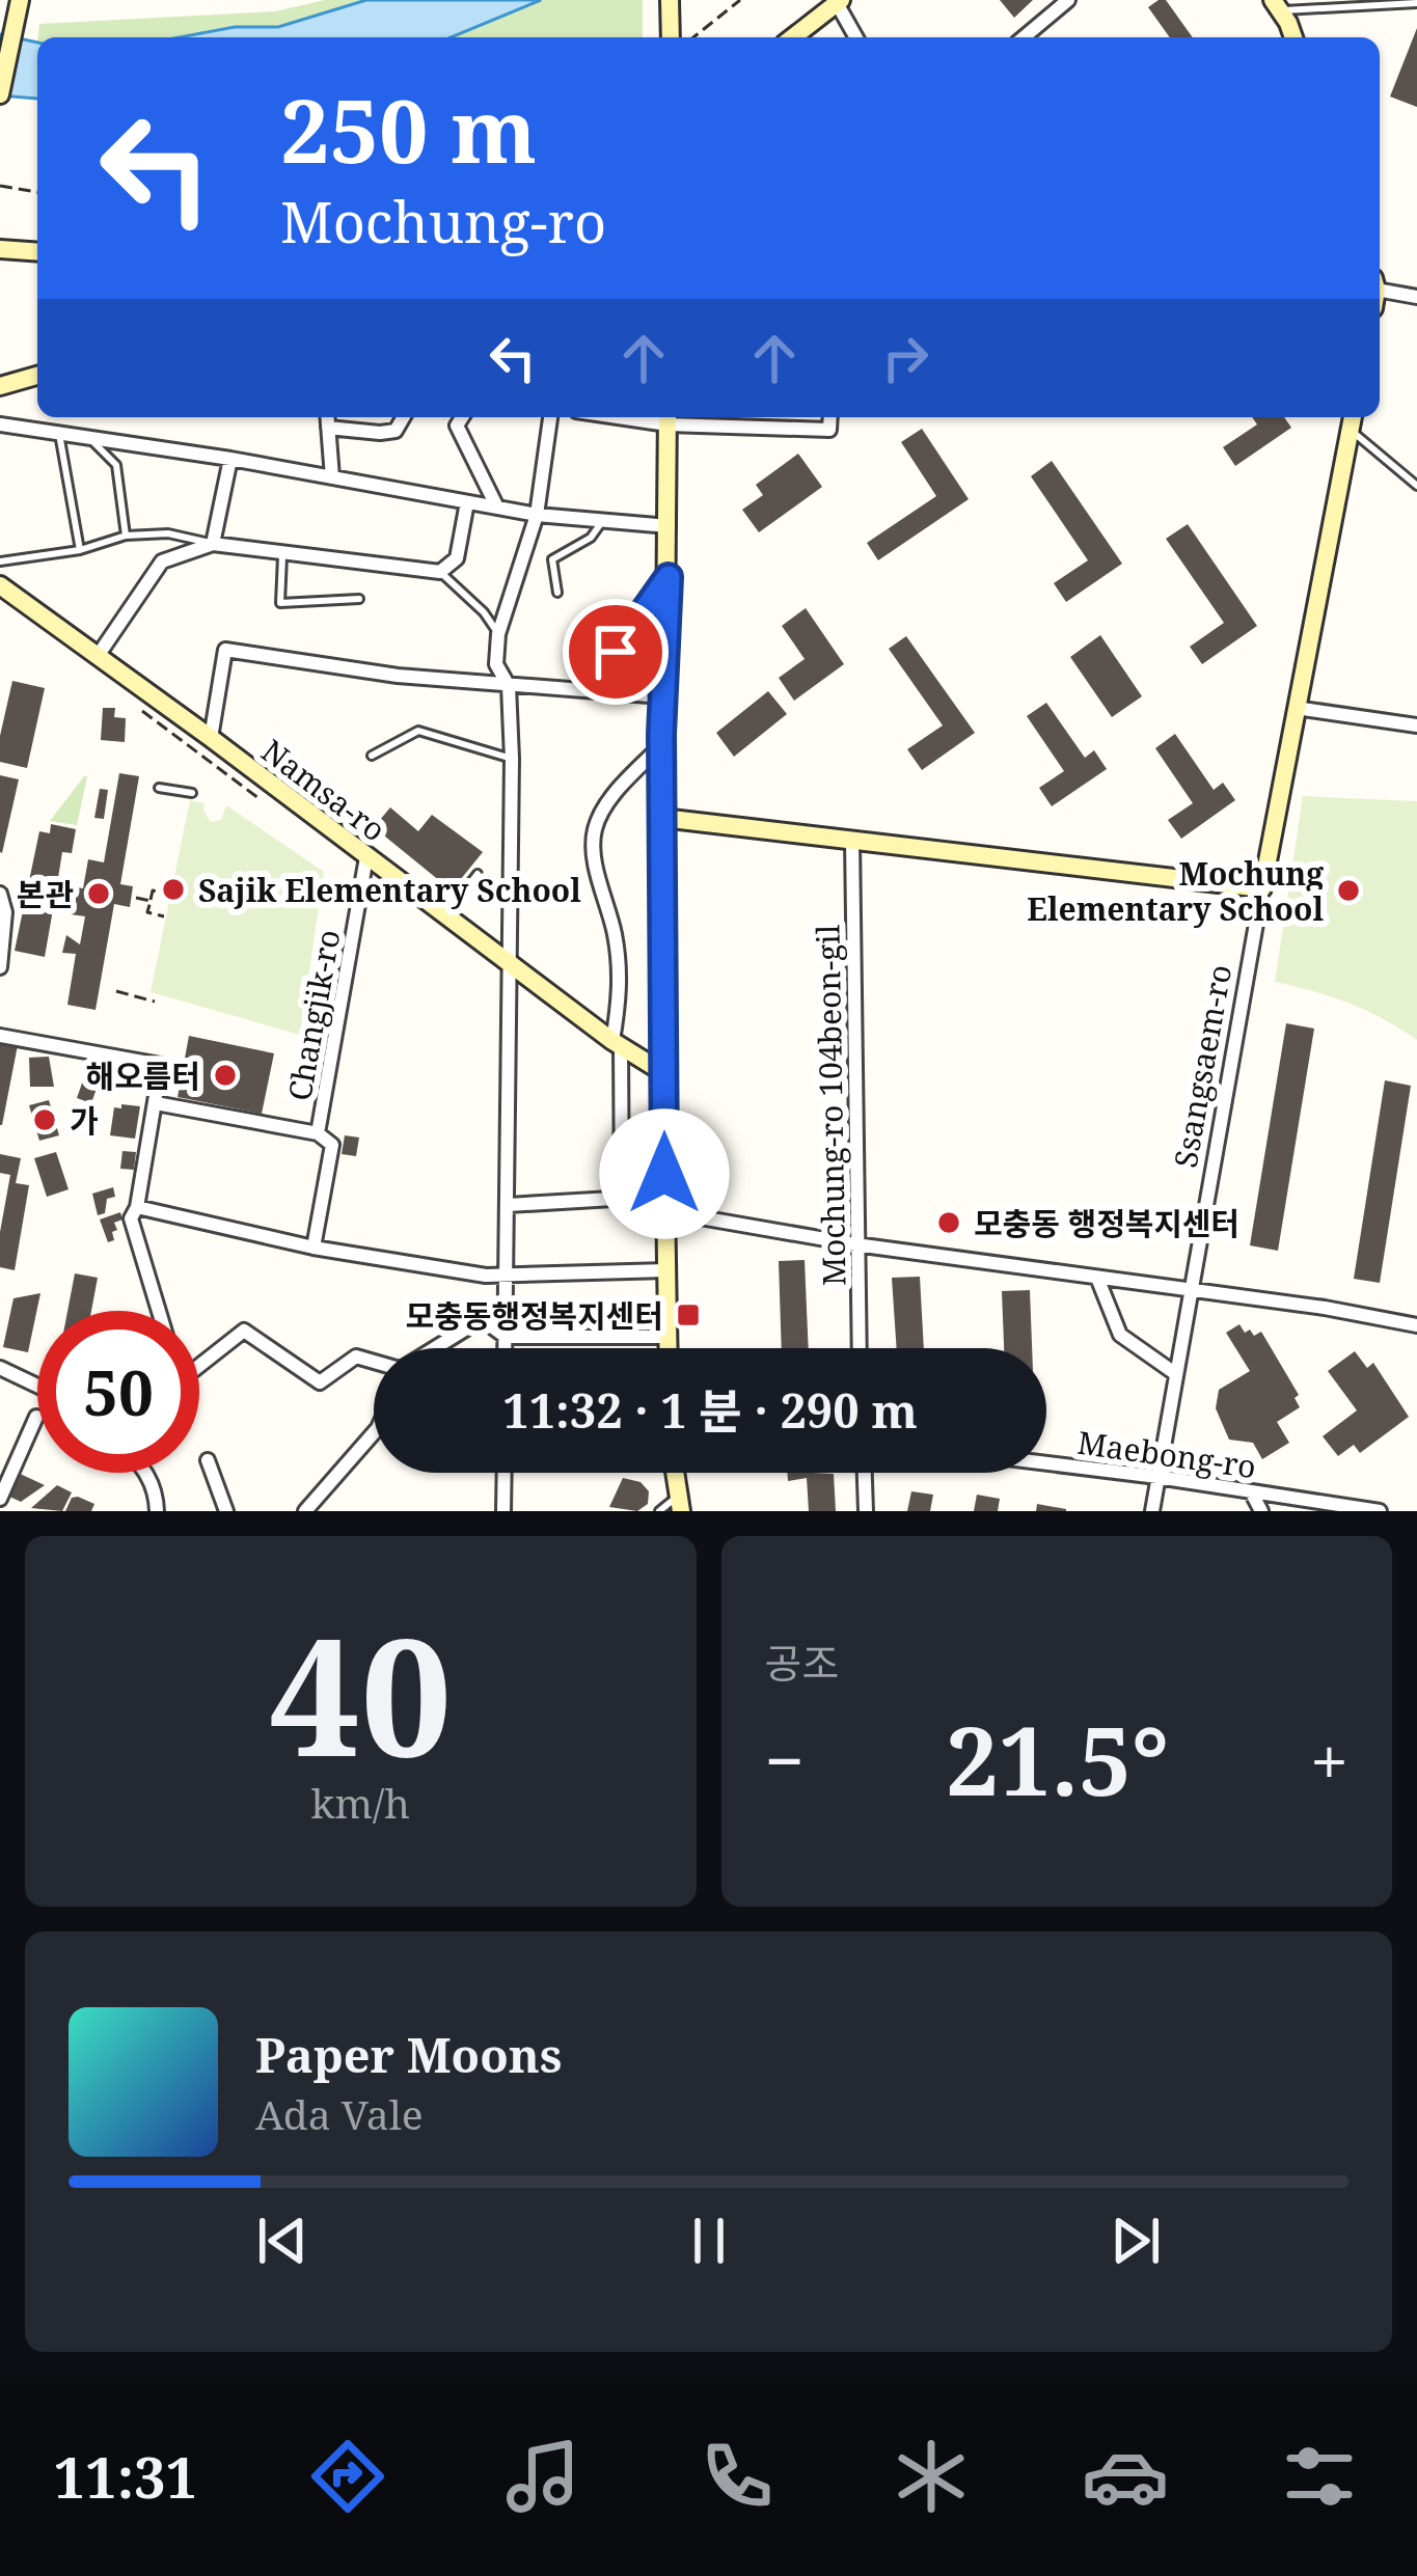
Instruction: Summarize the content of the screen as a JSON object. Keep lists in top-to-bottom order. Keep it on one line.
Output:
{"streets":{"street":["Namsa-ro","Changjik-ro","Ssangsaem-ro","Mochung-ro 104beon-gil","Maebong-ro"]},"crossings":[["Namsa-ro","Changjik-ro"],["Ssangsaem-ro","Maebong-ro"]],"places":{"other":["Sajik Elementary School","Mochung Elementary School","본관","해오름터","가","모충동 행정복지센터"],"transit":["모충동행정복지센터"]},"page":{"turn":["250 m","Mochung-ro"],"limit":"50","trip":"11:32 · 1 분 · 290 m","tile":[["40","km/h"],"공조"],"heat":["−","21.5°","+"],"song":["Paper Moons","Ada Vale"],"tabs":"11:31"}}
